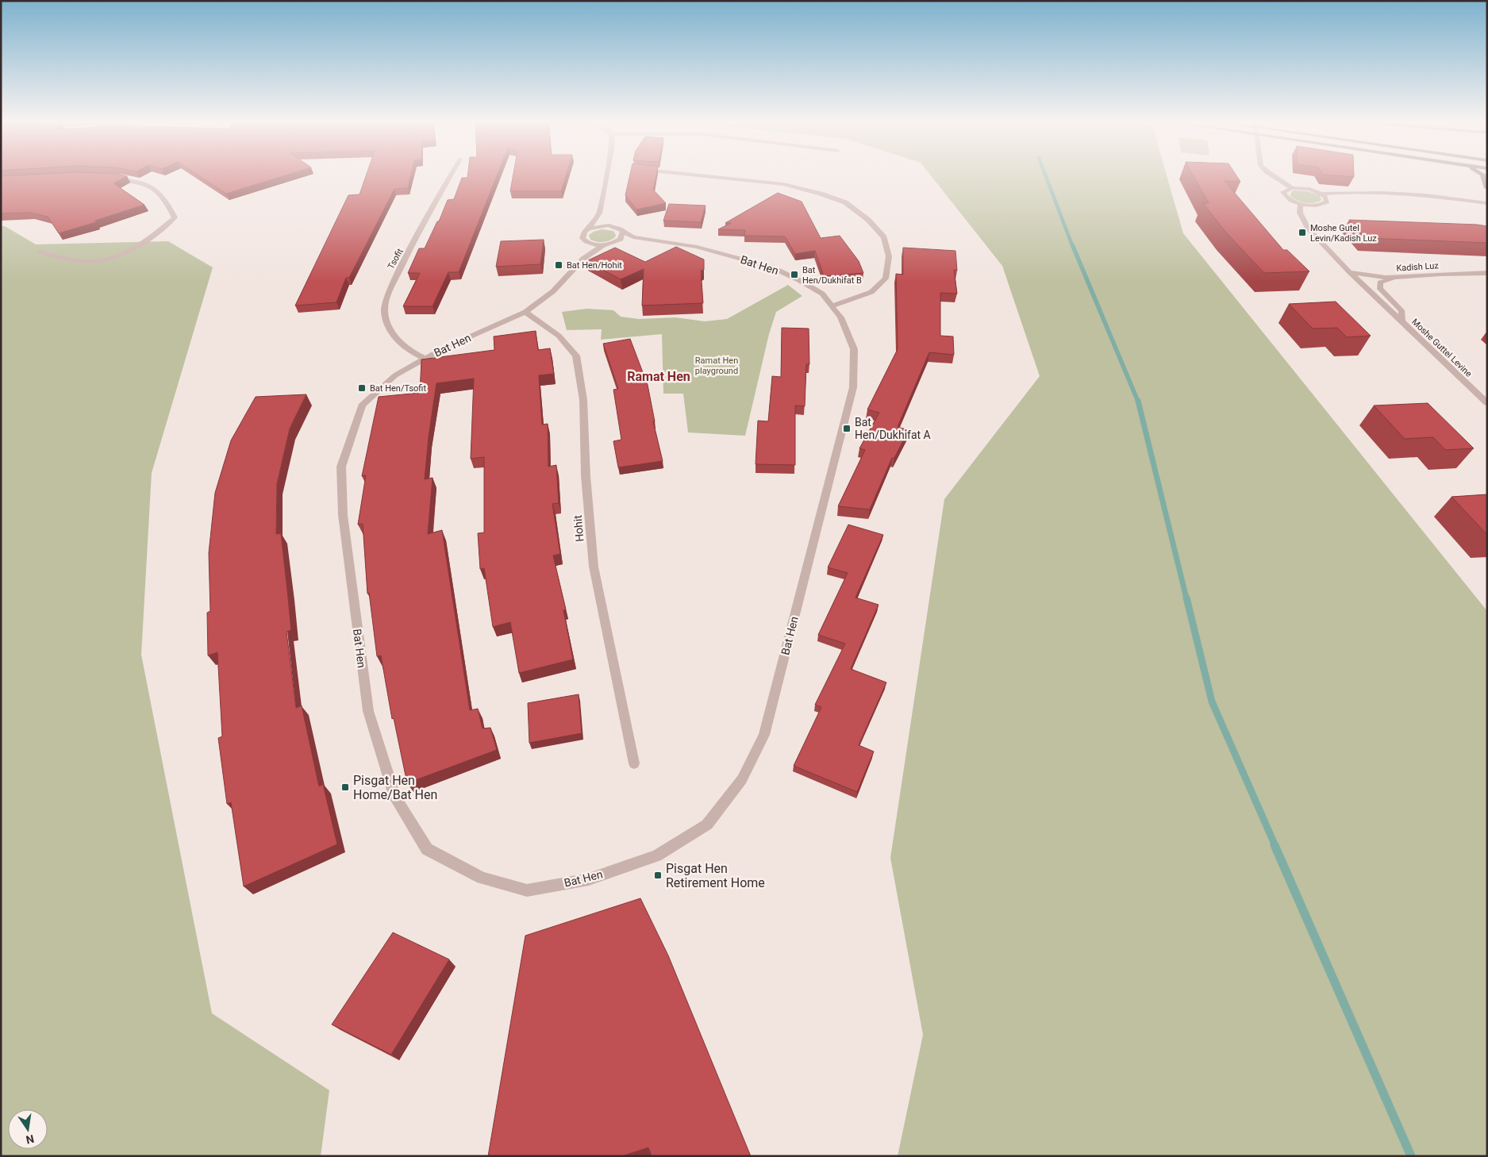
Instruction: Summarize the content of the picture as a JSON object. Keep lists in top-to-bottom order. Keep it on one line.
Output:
{"streets":{"street":["Tsofit","Bat Hen","Kadish Luz","Moshe Guttel Levine","Hohit"]},"crossings":[["Tsofit","Bat Hen"],["Bat Hen","Hohit"],["Kadish Luz","Moshe Guttel Levine"]],"districts":["Ramat Hen"],"parks":["Ramat Hen playground"],"places":{"transit":["Moshe Gutel Levin/Kadish Luz","Bat Hen/Hohit","Bat Hen/Dukhifat B","Bat Hen/Tsofit","Bat Hen/Dukhifat A","Pisgat Hen Home/Bat Hen","Pisgat Hen Retirement Home"]},"north":"bottom"}
